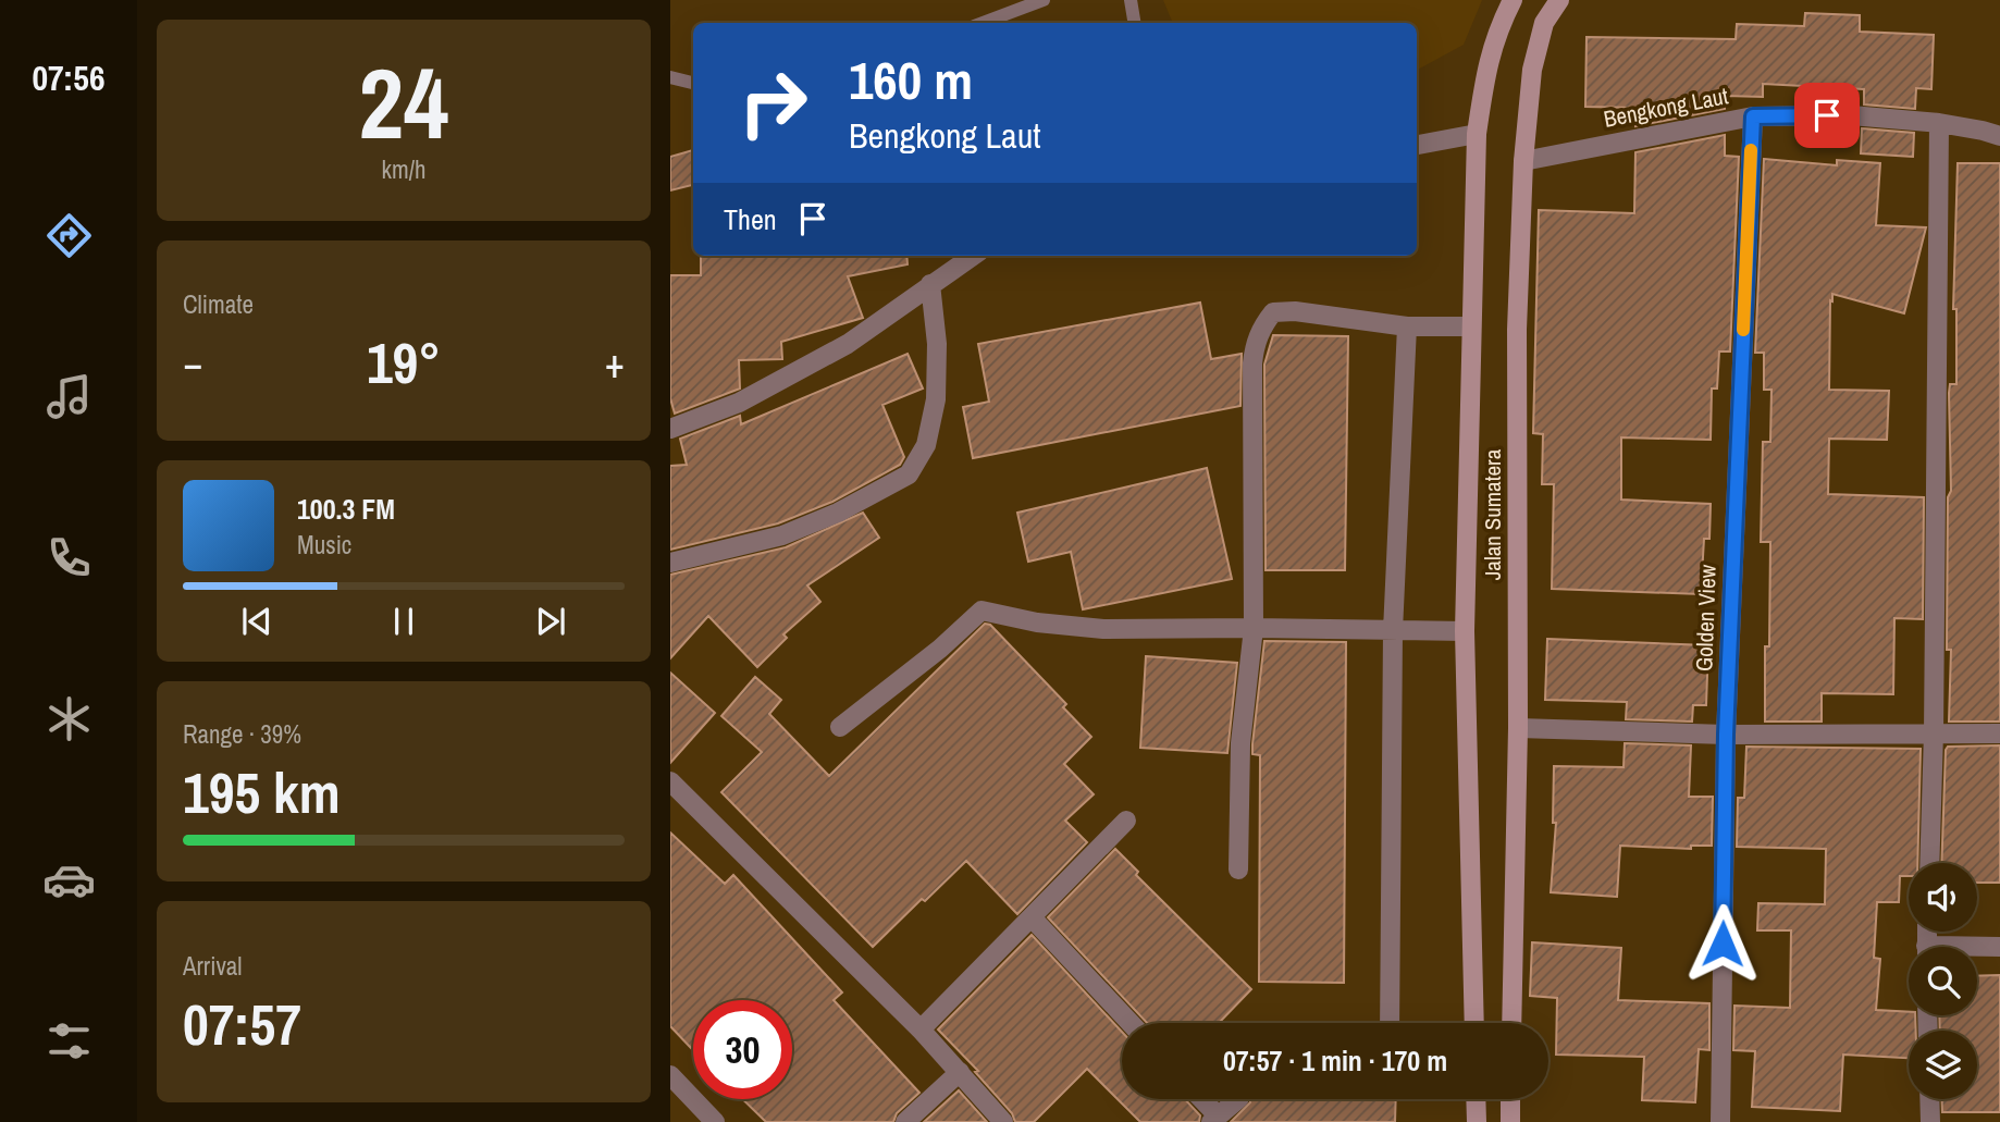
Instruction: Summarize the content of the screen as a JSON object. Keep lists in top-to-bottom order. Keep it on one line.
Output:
{"streets":{"main road":["Jalan Sumatera"],"street":["Bengkong Laut","Golden View"]},"crossings":[["Bengkong Laut","Jalan Sumatera"],["Bengkong Laut","Golden View"]],"page":{"tabs":"07:56","tile":[["24","km/h"],"Climate",["Range · 39%","195 km"],["Arrival","07:57"]],"turn":["160 m","Bengkong Laut"],"then":"Then","heat":["−","19°","+"],"song":["100.3 FM","Music"],"limit":"30","trip":"07:57 · 1 min · 170 m"}}
